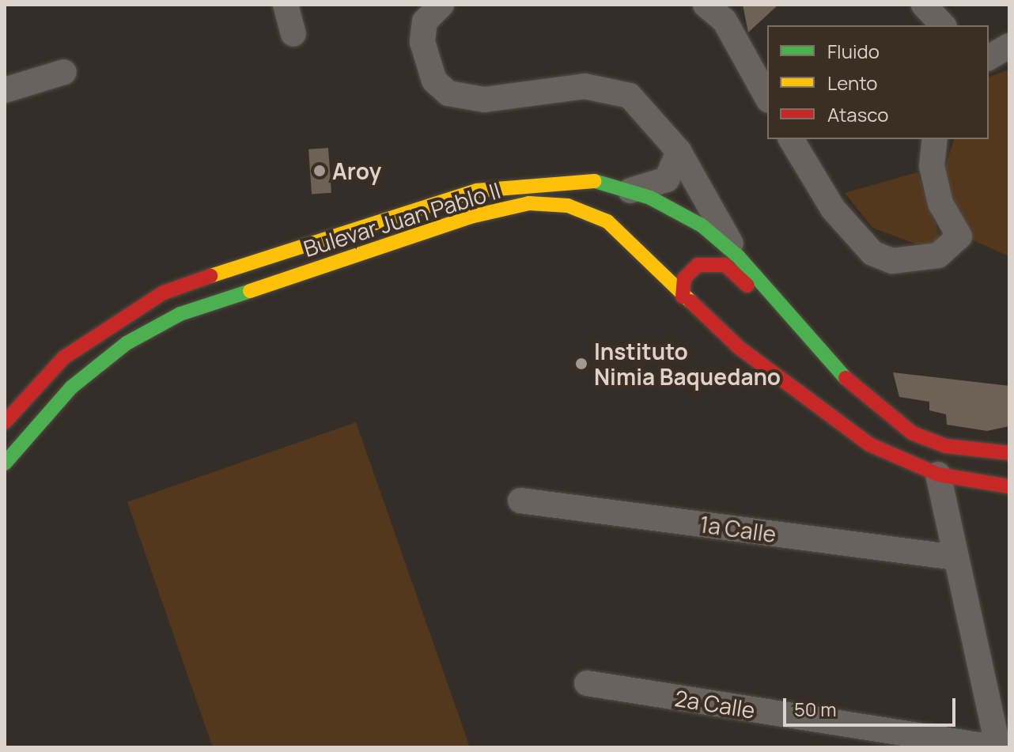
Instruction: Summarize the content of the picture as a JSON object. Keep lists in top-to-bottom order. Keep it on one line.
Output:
{"streets":{"main road":["Bulevar Juan Pablo II"],"street":["1a Calle","2a Calle"]},"places":["Aroy","Instituto Nimia Baquedano"],"legend":["Fluido","Lento","Atasco"],"scale_bar":"50 m"}
